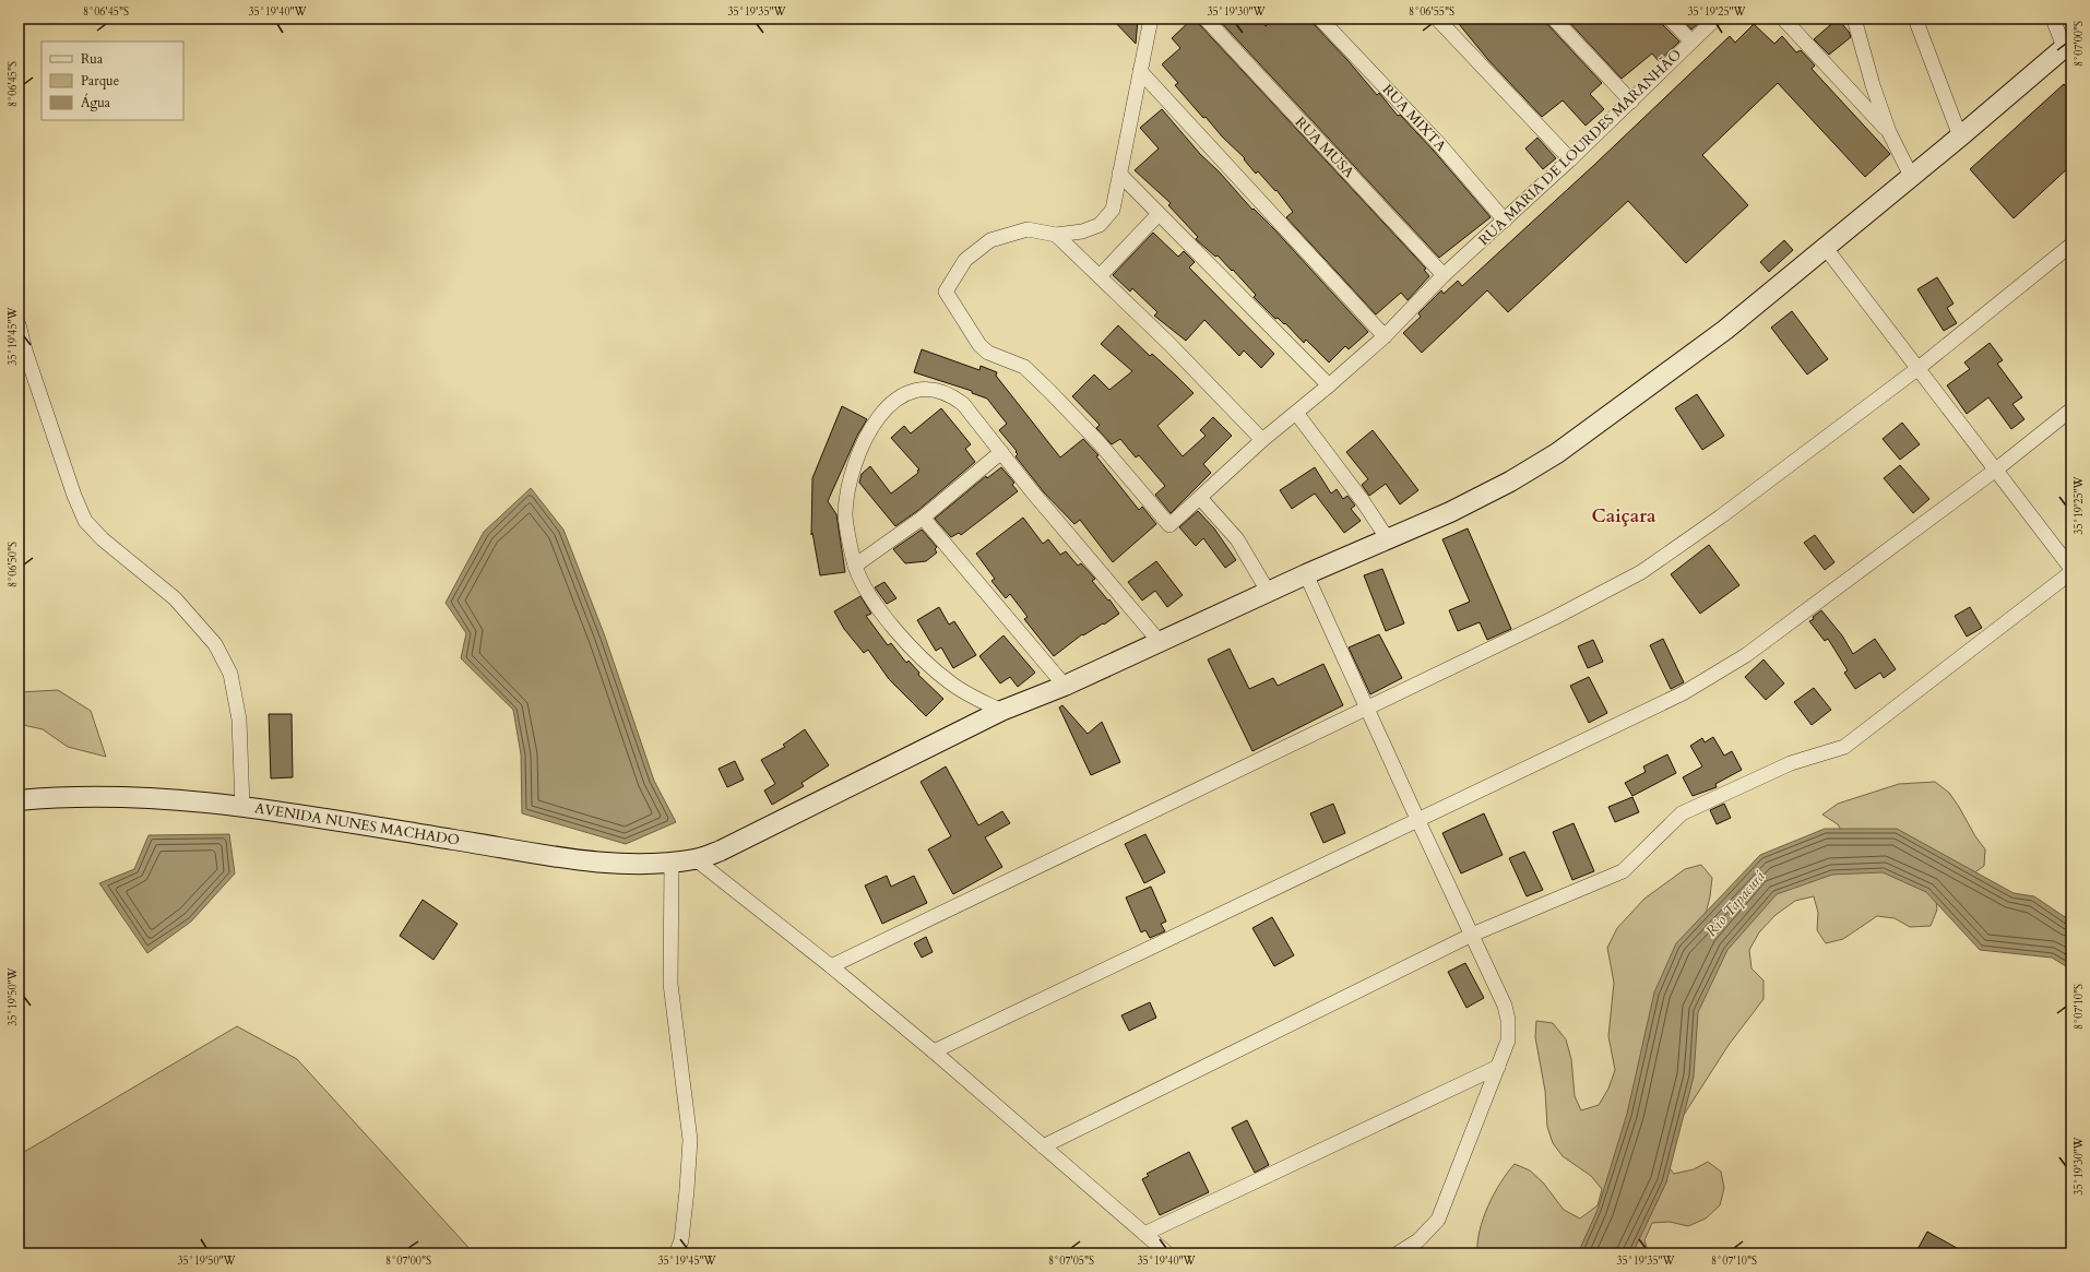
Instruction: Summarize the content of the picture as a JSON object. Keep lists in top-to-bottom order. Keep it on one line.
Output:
{"streets":{"main road":["AVENIDA NUNES MACHADO"],"street":["RUA MIXTA","RUA MUSA","RUA MARIA DE LOURDES MARANHÃO"]},"crossings":[["RUA MIXTA","RUA MARIA DE LOURDES MARANHÃO"],["RUA MUSA","RUA MARIA DE LOURDES MARANHÃO"]],"districts":["Caiçara"],"water":["Rio Tapacurá"],"legend":["Rua","Parque","Água"],"coordinates":["8°06'45\"S","35°19'40\"W","35°19'35\"W","35°19'30\"W","8°06'55\"S","35°19'25\"W","8°07'00\"S","35°19'45\"W","8°06'50\"S","35°19'50\"W","8°07'10\"S","8°07'05\"S"]}
